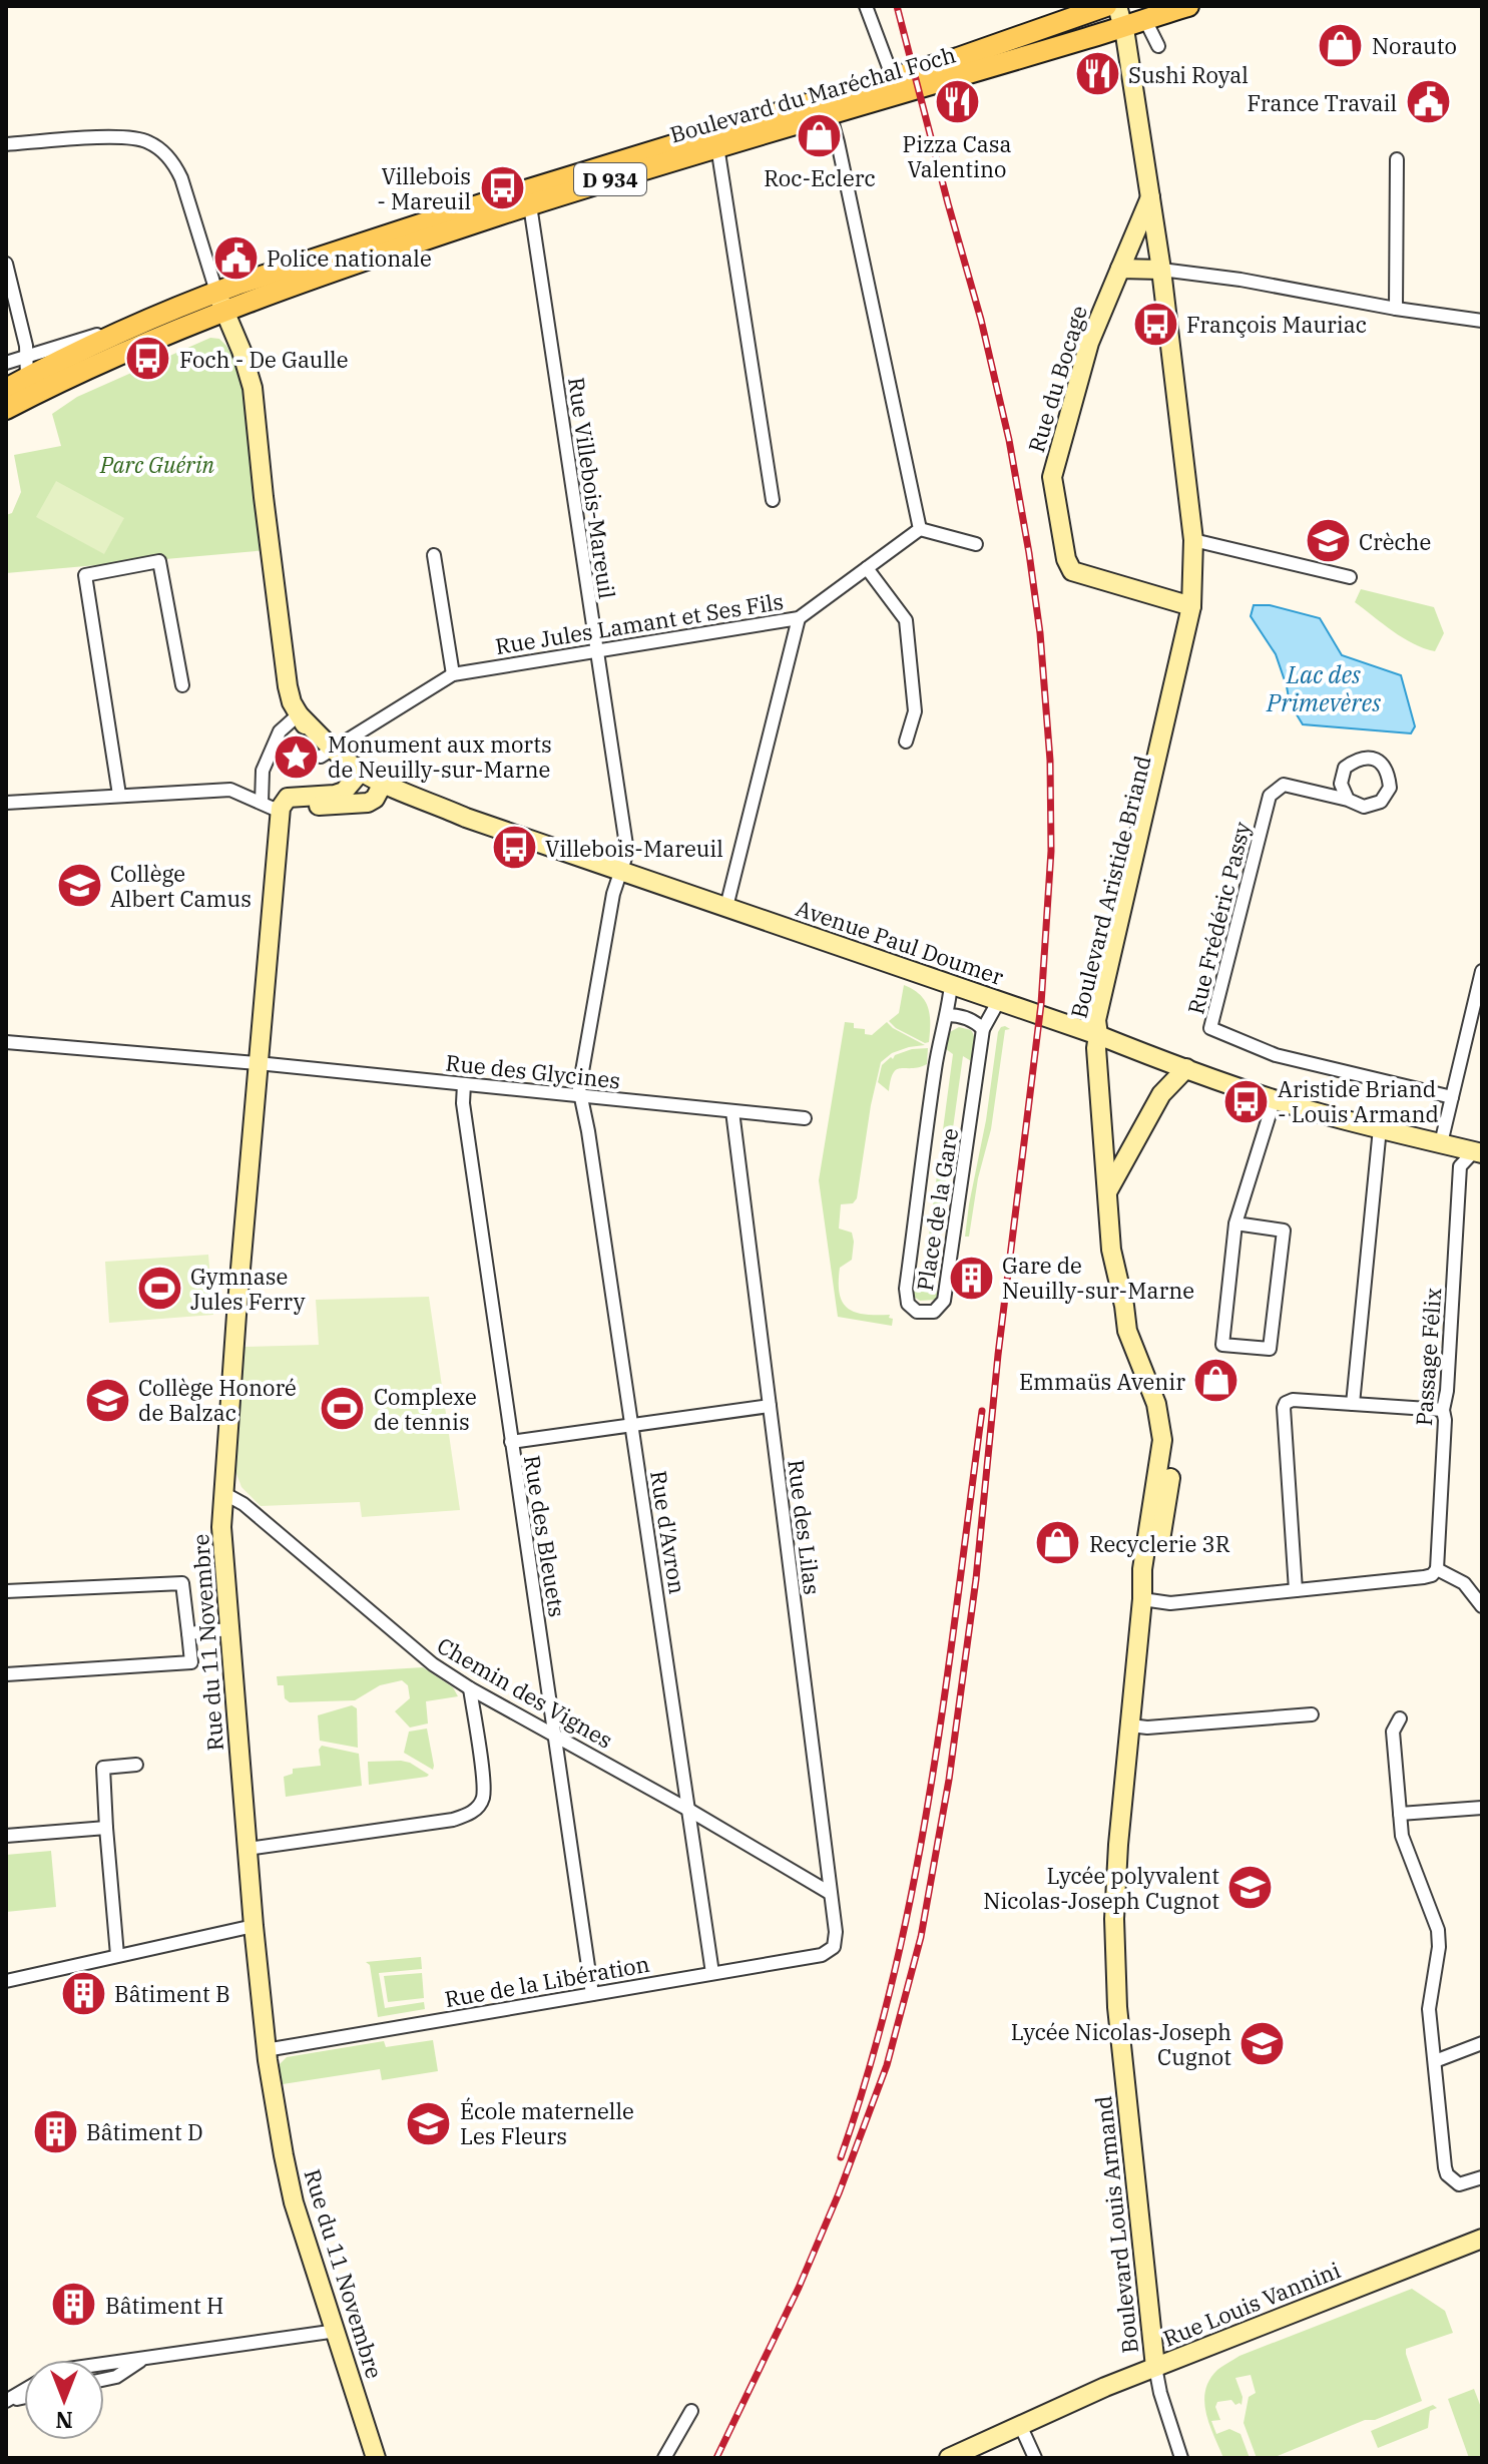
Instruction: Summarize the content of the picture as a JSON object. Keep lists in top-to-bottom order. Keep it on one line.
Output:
{"streets":{"main road":["Boulevard du Maréchal Foch","D 934","Rue du Bocage","Boulevard Aristide Briand","Avenue Paul Doumer","Rue du 11 Novembre","Boulevard Louis Armand","Rue Louis Vannini"],"street":["Rue Villebois-Mareuil","Rue Jules Lamant et Ses Fils","Rue Frédéric Passy","Rue des Glycines","Place de la Gare","Passage Félix","Rue des Lilas","Rue d'Avron","Rue des Bleuets","Chemin des Vignes","Rue de la Libération"]},"crossings":[["Boulevard du Maréchal Foch","D 934"],["Boulevard du Maréchal Foch","Rue Villebois-Mareuil"],["Boulevard du Maréchal Foch","Boulevard Aristide Briand"],["Boulevard du Maréchal Foch","Avenue Paul Doumer"],["D 934","Avenue Paul Doumer"],["Rue du Bocage","Boulevard Aristide Briand"],["Rue Villebois-Mareuil","Rue Jules Lamant et Ses Fils"],["Rue Villebois-Mareuil","Avenue Paul Doumer"],["Rue Villebois-Mareuil","Rue des Glycines"],["Rue Villebois-Mareuil","Rue d'Avron"],["Rue Jules Lamant et Ses Fils","Avenue Paul Doumer"],["Boulevard Aristide Briand","Avenue Paul Doumer"],["Boulevard Aristide Briand","Boulevard Louis Armand"],["Avenue Paul Doumer","Place de la Gare"],["Avenue Paul Doumer","Passage Félix"],["Avenue Paul Doumer","Boulevard Louis Armand"],["Rue des Glycines","Rue des Lilas"],["Rue des Glycines","Rue d'Avron"],["Rue des Glycines","Rue des Bleuets"],["Rue des Glycines","Rue du 11 Novembre"],["Rue des Lilas","Chemin des Vignes"],["Rue des Lilas","Rue de la Libération"],["Rue d'Avron","Chemin des Vignes"],["Rue d'Avron","Rue de la Libération"],["Rue des Bleuets","Chemin des Vignes"],["Rue des Bleuets","Rue de la Libération"],["Rue du 11 Novembre","Chemin des Vignes"],["Rue du 11 Novembre","Rue de la Libération"],["Boulevard Louis Armand","Rue Louis Vannini"]],"water":["Lac des Primevères"],"parks":["Parc Guérin"],"places":{"shop":["Norauto","Roc-Eclerc","Emmaüs Avenir","Recyclerie 3R"],"restaurant":["Sushi Royal","Pizza Casa Valentino"],"public building":["France Travail","Police nationale"],"bus stop":["Villebois - Mareuil","François Mauriac","Foch - De Gaulle","Villebois-Mareuil","Aristide Briand - Louis Armand"],"school or university":["Crèche","Collège Albert Camus","Collège Honoré de Balzac","Lycée polyvalent Nicolas-Joseph Cugnot","Lycée Nicolas-Joseph Cugnot","École maternelle Les Fleurs"],"place":["Monument aux morts de Neuilly-sur-Marne"],"building":["Gare de Neuilly-sur-Marne","Bâtiment B","Bâtiment D","Bâtiment H"],"sports":["Gymnase Jules Ferry","Complexe de tennis"]},"north":"bottom"}
